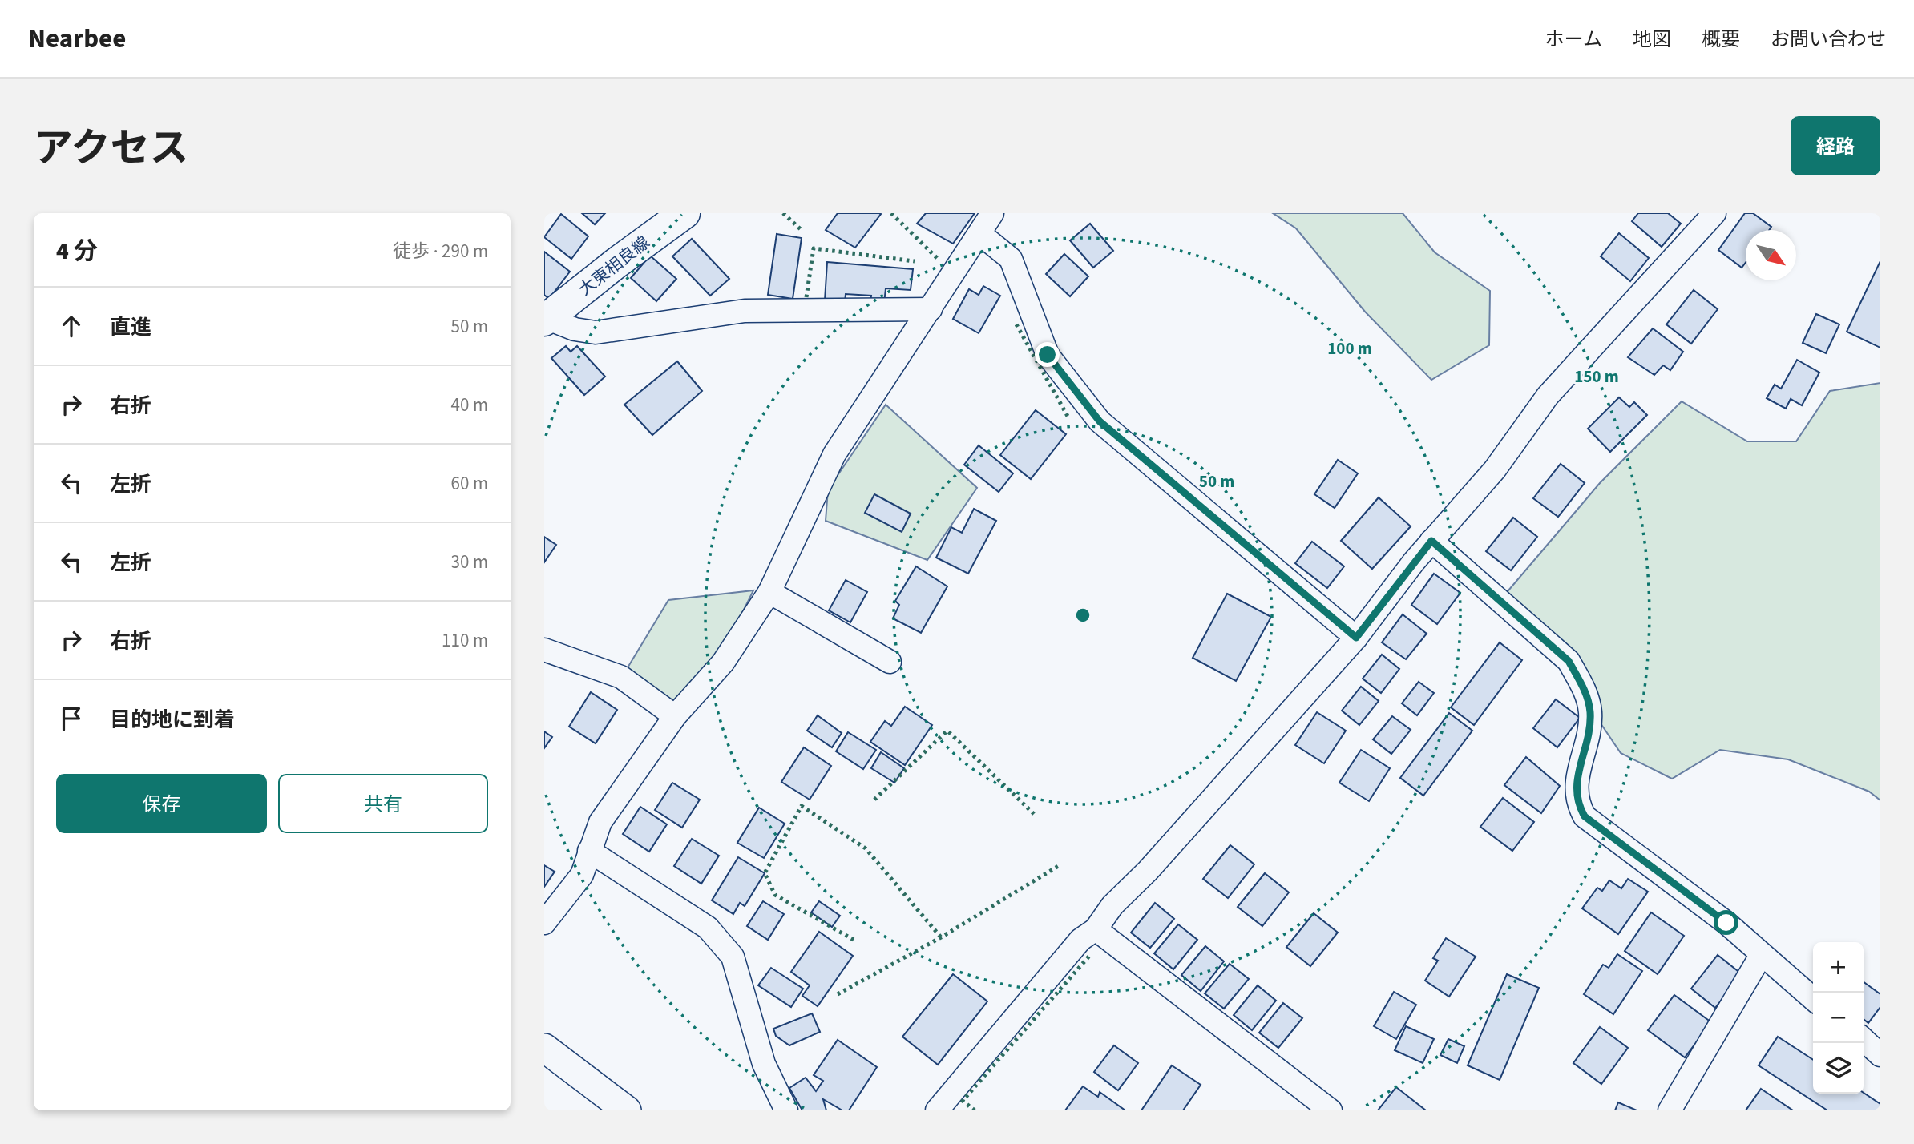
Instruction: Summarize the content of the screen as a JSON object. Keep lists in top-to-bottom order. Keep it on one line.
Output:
{"streets":{"main road":["大東相良線"]},"north":"bottom right","page":{"header":"Nearbee","nav":["ホーム","地図","概要","お問い合わせ"],"title":"アクセス","buttons":["経路",["保存","共有"]],"heading":["4 分","徒歩 · 290 m"],"list":[["直進","50 m"],["右折","40 m"],["左折","60 m"],["左折","30 m"],["右折","110 m"],"目的地に到着"],"map_buttons":["+","−"]},"rings":["100 m","150 m","50 m"]}
